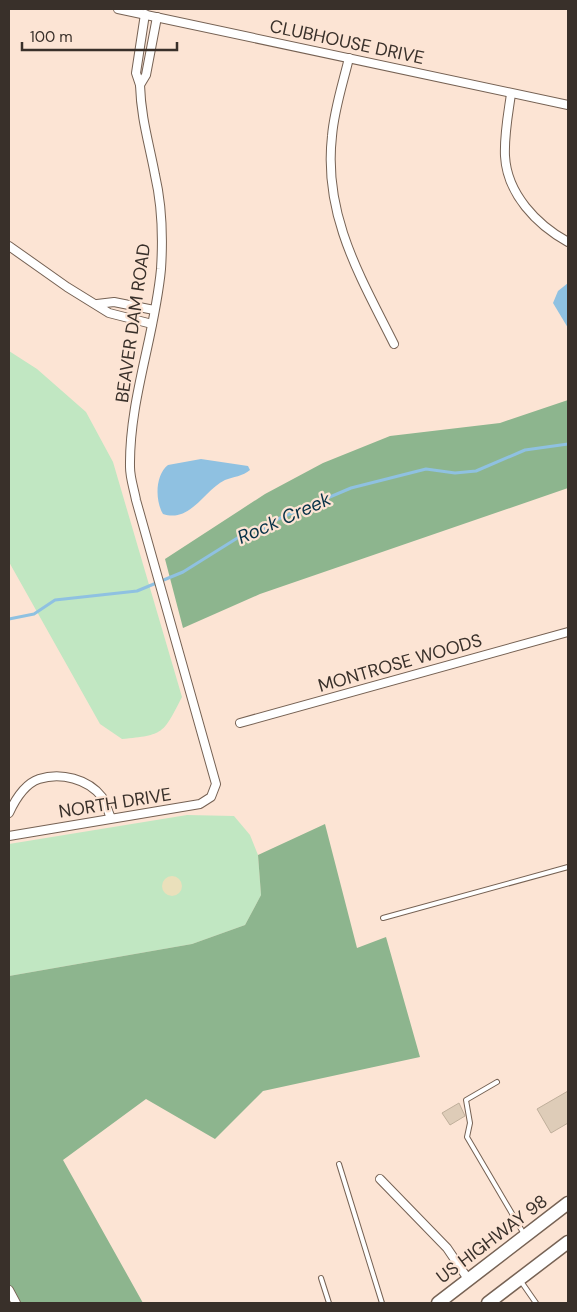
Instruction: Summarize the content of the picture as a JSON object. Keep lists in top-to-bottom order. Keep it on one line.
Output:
{"streets":{"main road":["US HIGHWAY 98"],"street":["CLUBHOUSE DRIVE","BEAVER DAM ROAD","MONTROSE WOODS","NORTH DRIVE"]},"crossings":[["CLUBHOUSE DRIVE","BEAVER DAM ROAD"],["BEAVER DAM ROAD","NORTH DRIVE"]],"water":["Rock Creek"],"scale_bar":"100 m"}
